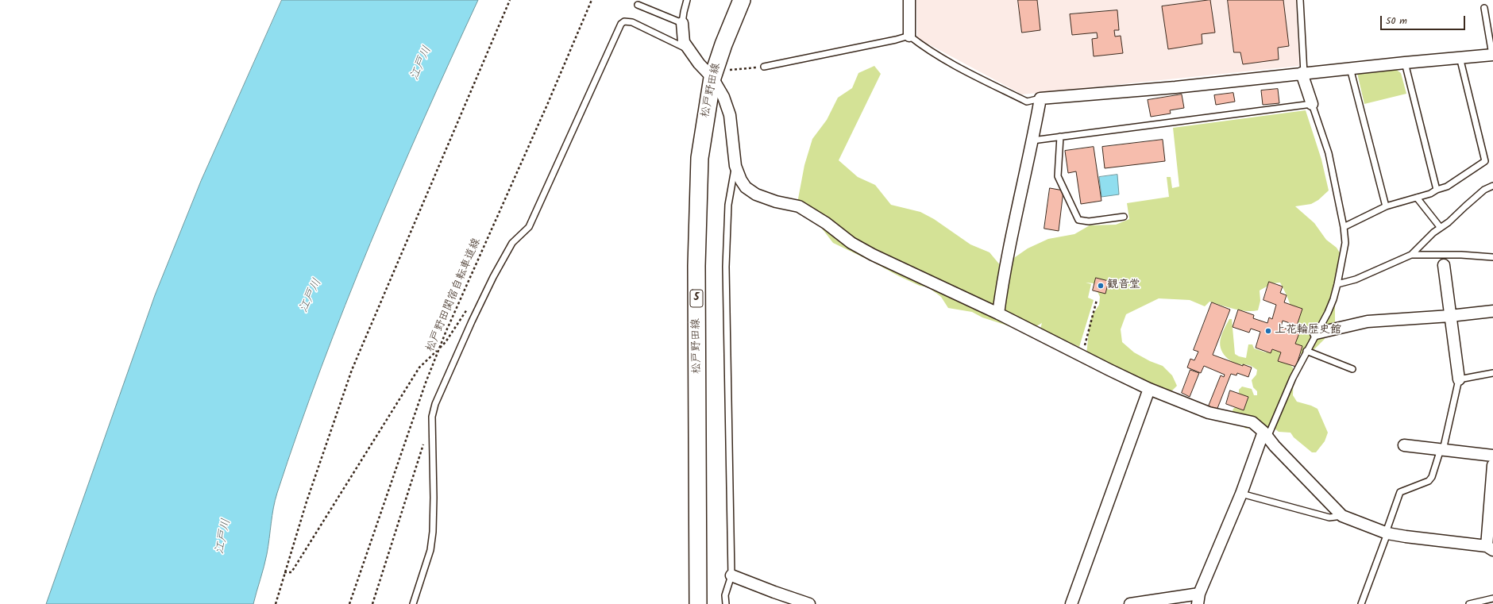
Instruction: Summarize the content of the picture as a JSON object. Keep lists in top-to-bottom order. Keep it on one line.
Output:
{"streets":{"main road":["松戸野田線","5"],"path":["松戸野田関宿自転車道線"]},"water":["江戸川"],"places":["観音堂","上花輪歴史館"],"scale_bar":"50 m"}
